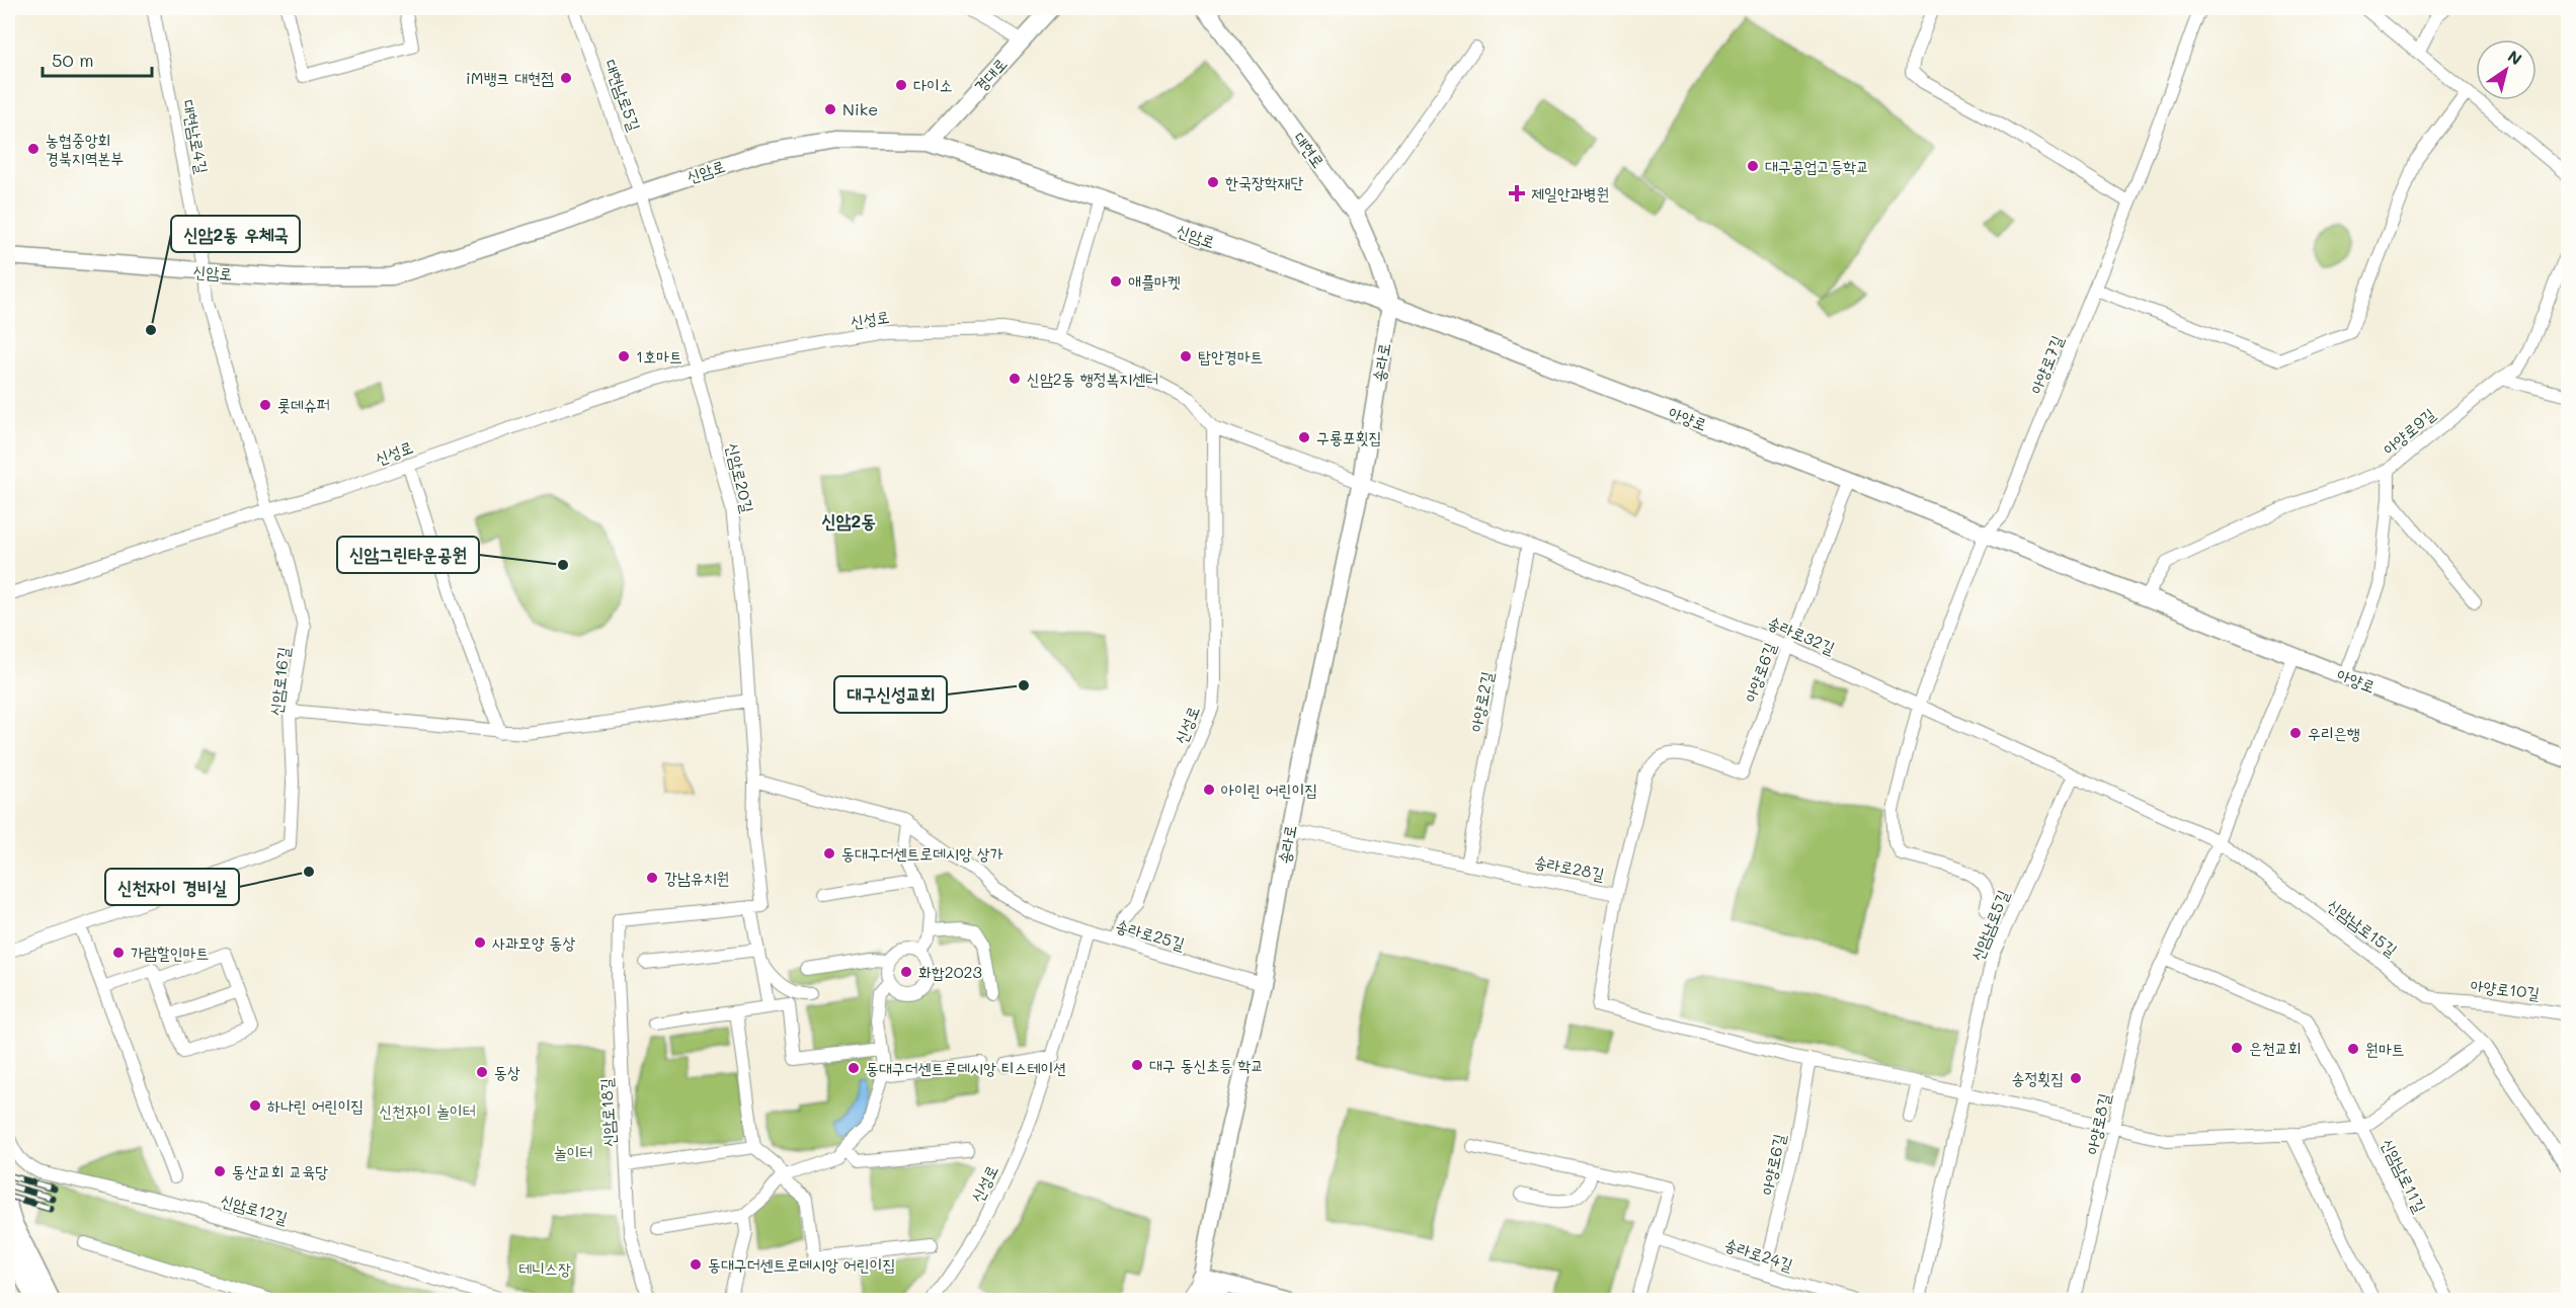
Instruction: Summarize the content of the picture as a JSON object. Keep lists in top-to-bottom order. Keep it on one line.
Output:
{"streets":{"main road":["경대로","대현로","신암로","송라로","아양로"],"street":["대현남로5길","대현남로4길","신성로","아양로7길","아양로9길","신암로20길","송라로32길","아양로6길","신암로16길","아양로2길","송라로28길","신암남로5길","신암남로15길","송라로25길","아양로10길","신암로18길","아양로8길","신암남로11길","신암로12길","송라로24길"]},"crossings":[["경대로","신암로"],["대현남로5길","신암로"],["대현남로5길","신암로20길"],["대현남로4길","신암로"],["대현남로4길","신암로16길"],["대현로","신암로"],["대현로","송라로"],["대현로","아양로"],["신암로","송라로"],["신암로","아양로"],["신암로","신암로20길"],["신암로","신암로16길"],["신성로","신암로20길"],["신성로","송라로32길"],["신성로","신암로16길"],["신성로","송라로25길"],["송라로","아양로"],["송라로","송라로32길"],["송라로","송라로28길"],["송라로","송라로25길"],["아양로7길","아양로"],["아양로","아양로9길"],["아양로","아양로6길"],["아양로","아양로8길"],["신암로20길","신암로18길"],["송라로32길","아양로6길"],["송라로32길","아양로2길"],["송라로32길","신암남로5길"],["송라로32길","신암남로15길"],["송라로32길","아양로8길"],["아양로6길","송라로28길"],["아양로6길","송라로24길"],["아양로2길","송라로28길"],["신암남로15길","아양로10길"],["신암남로15길","아양로8길"],["아양로8길","신암남로11길"]],"districts":["신암2동"],"parks":["신천자이 놀이터","놀이터","테니스장"],"places":{"other":["iM뱅크 대현점","다이소","Nike","농협중앙회 경북지역본부","대구공업고등학교","한국장학재단","애플마켓","신암2동 우체국","1호마트","탑안경마트","신암2동 행정복지센터","롯데슈퍼","구룡포횟집","신암그린타운공원","대구신성교회","우리은행","아이린 어린이집","동대구더센트로데시앙 상가","신천자이 경비실","강남유치원","사과모양 동상","가람할인마트","화합2023","은천교회","원마트","대구 동신초등 학교","동대구더센트로데시앙 티스테이션","동상","송정횟집","하나린 어린이집","동산교회 교육당","동대구더센트로데시앙 어린이집"],"health":["제일안과병원"]},"scale_bar":"50 m","north":"top right"}
